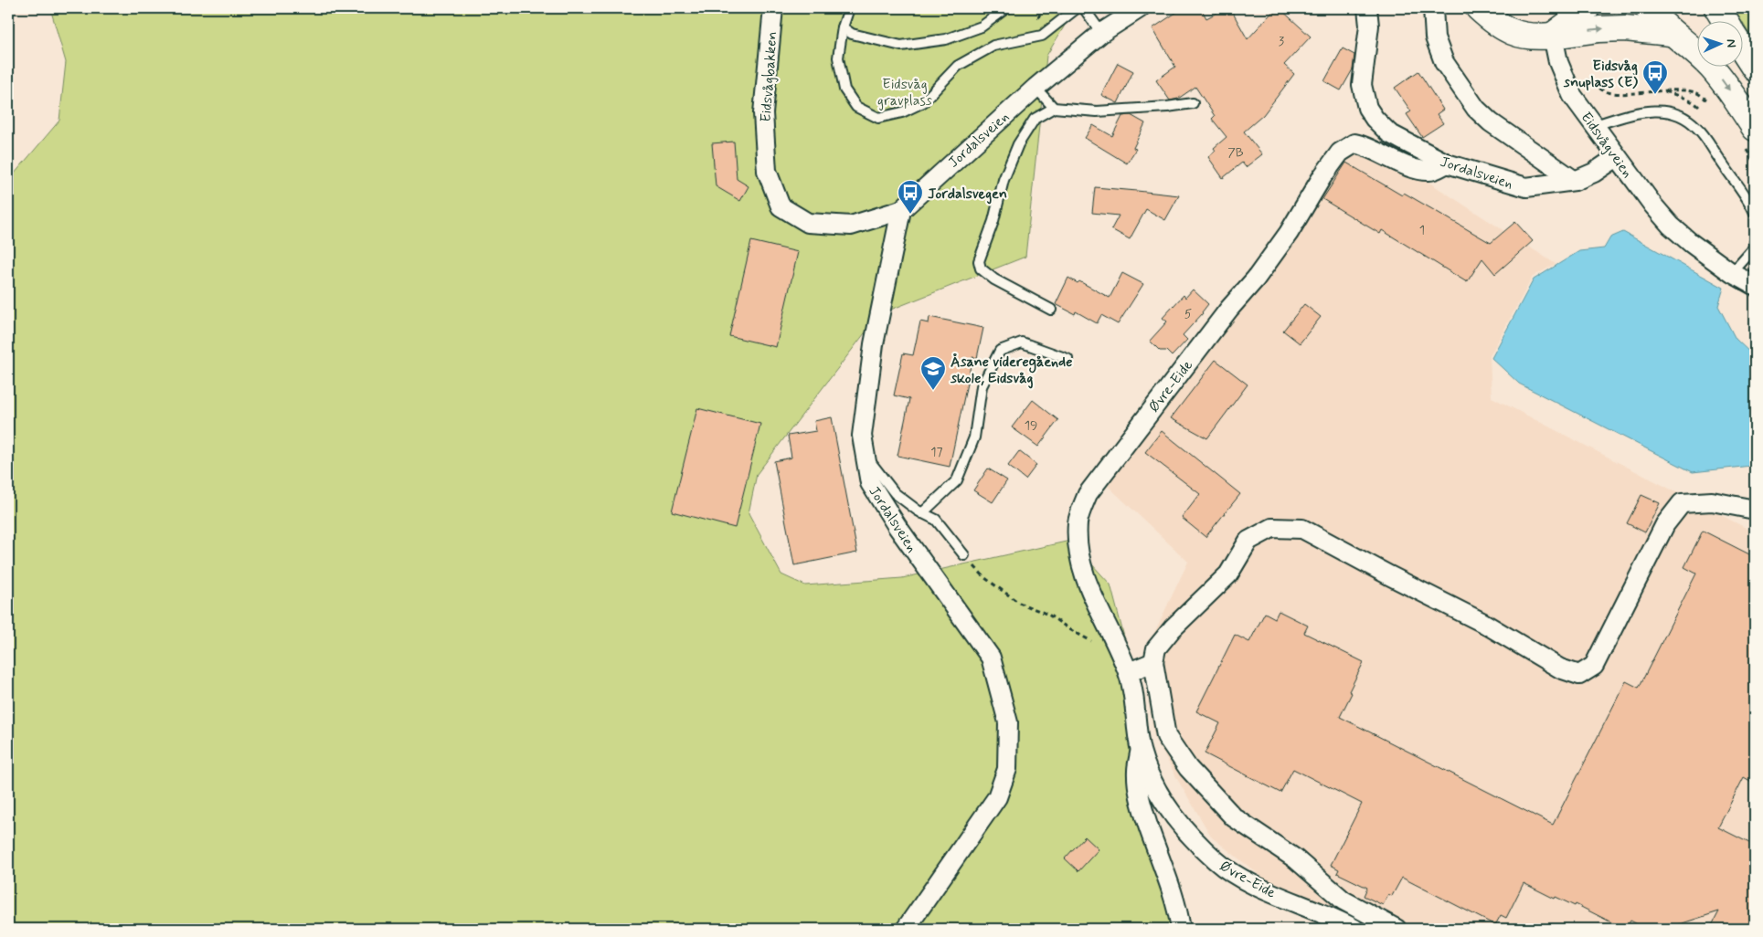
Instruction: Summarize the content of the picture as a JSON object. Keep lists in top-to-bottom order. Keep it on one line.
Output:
{"streets":{"street":["Eidsvågbakken","Jordalsveien","Eidsvågveien","Øvre-Eide"]},"crossings":[["Eidsvågbakken","Jordalsveien"],["Jordalsveien","Eidsvågveien"],["Jordalsveien","Øvre-Eide"]],"parks":["Eidsvåg gravplass"],"places":{"bus stop":["Eidsvåg snuplass (E)","Jordalsvegen"],"school or university":["Åsane videregående skole, Eidsvåg"]},"house_numbers":["3","7B","1","5","19","17"],"north":"right"}
